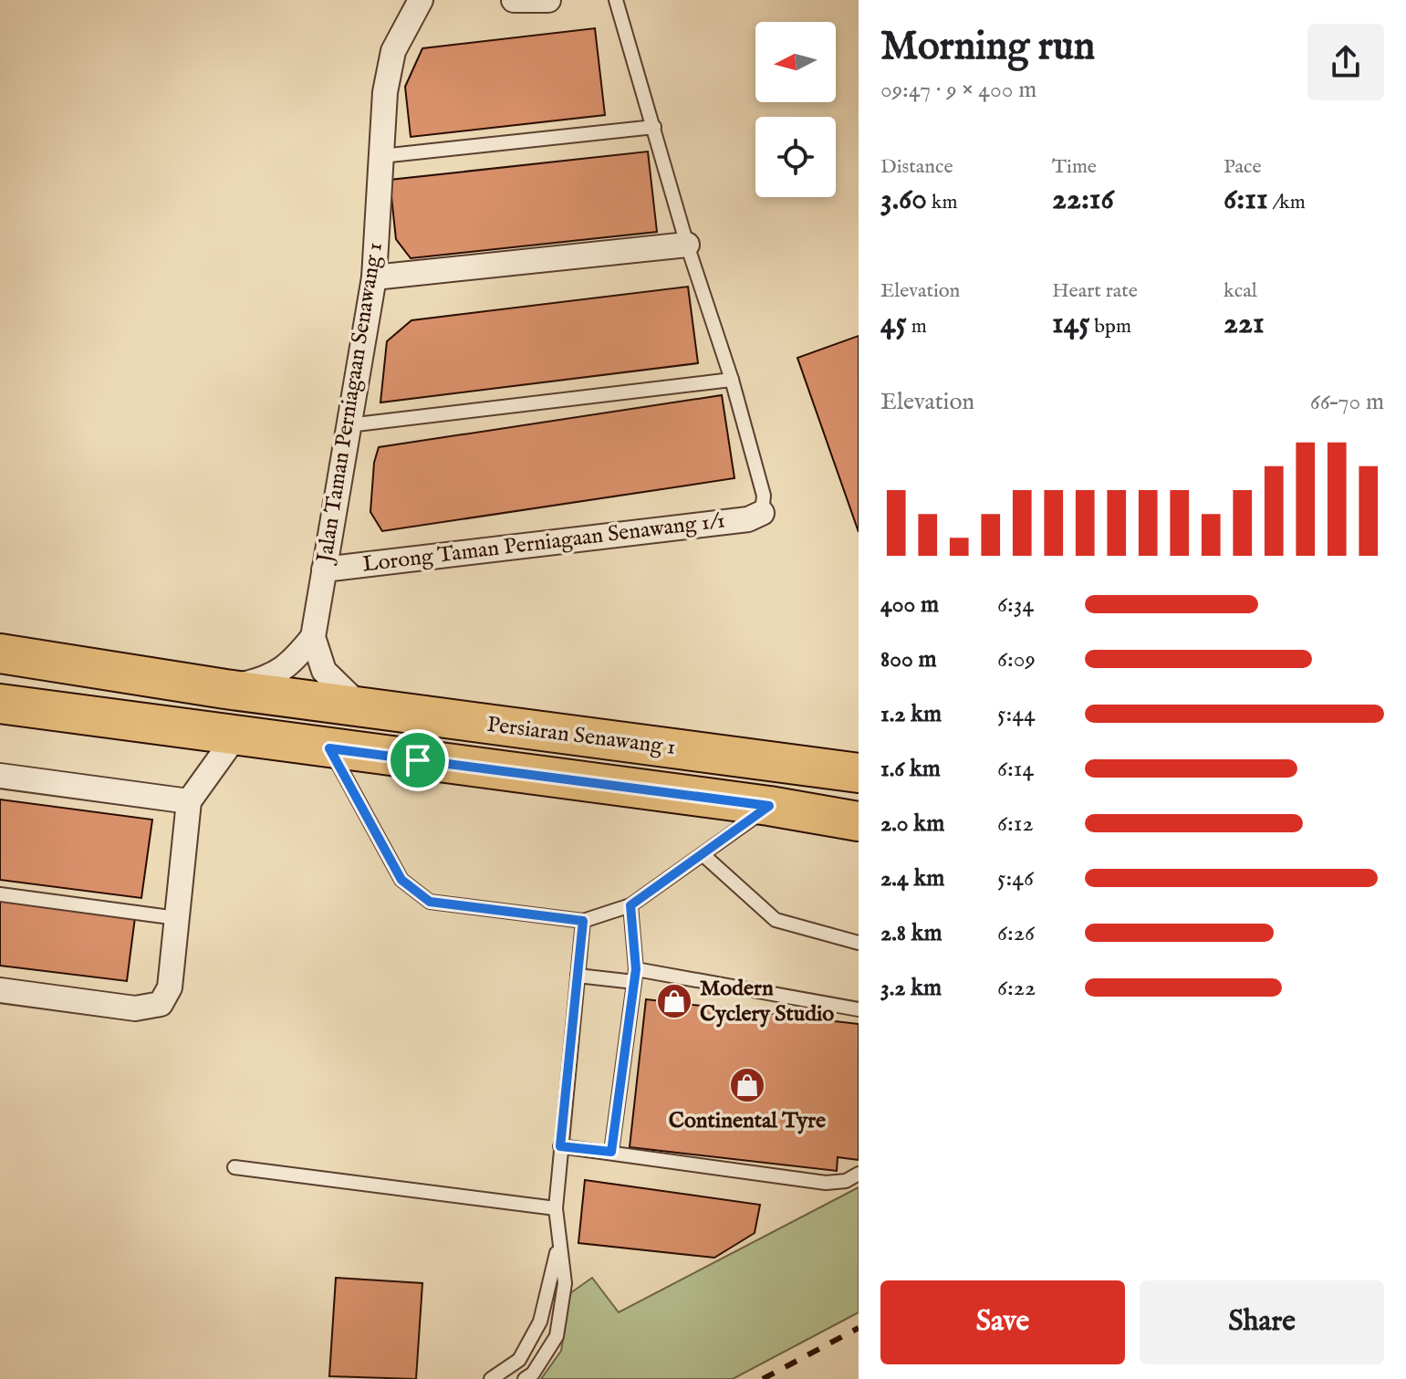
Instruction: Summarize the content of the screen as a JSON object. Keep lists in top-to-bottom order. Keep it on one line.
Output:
{"streets":{"main road":["Persiaran Senawang 1"],"street":["Jalan Taman Perniagaan Senawang 1","Lorong Taman Perniagaan Senawang 1/1"]},"crossings":[["Jalan Taman Perniagaan Senawang 1","Lorong Taman Perniagaan Senawang 1/1"]],"places":{"shop":["Modern Cyclery Studio","Continental Tyre"]},"north":"left","page":{"heading":["Morning run","09:47 · 9 × 400 m"],"stats":[["Distance","3.60 km"],["Time","22:16"],["Pace","6:11 /km"],["Elevation","45 m"],["Heart rate","145 bpm"],["kcal","221"]],"chart":["Elevation","66–70 m"],"list":[{"name":"400 m","note":"6:34"},{"name":"800 m","note":"6:09"},{"name":"1.2 km","note":"5:44"},{"name":"1.6 km","note":"6:14"},{"name":"2.0 km","note":"6:12"},{"name":"2.4 km","note":"5:46"},{"name":"2.8 km","note":"6:26"},{"name":"3.2 km","note":"6:22"}],"buttons":["Save","Share"]}}
